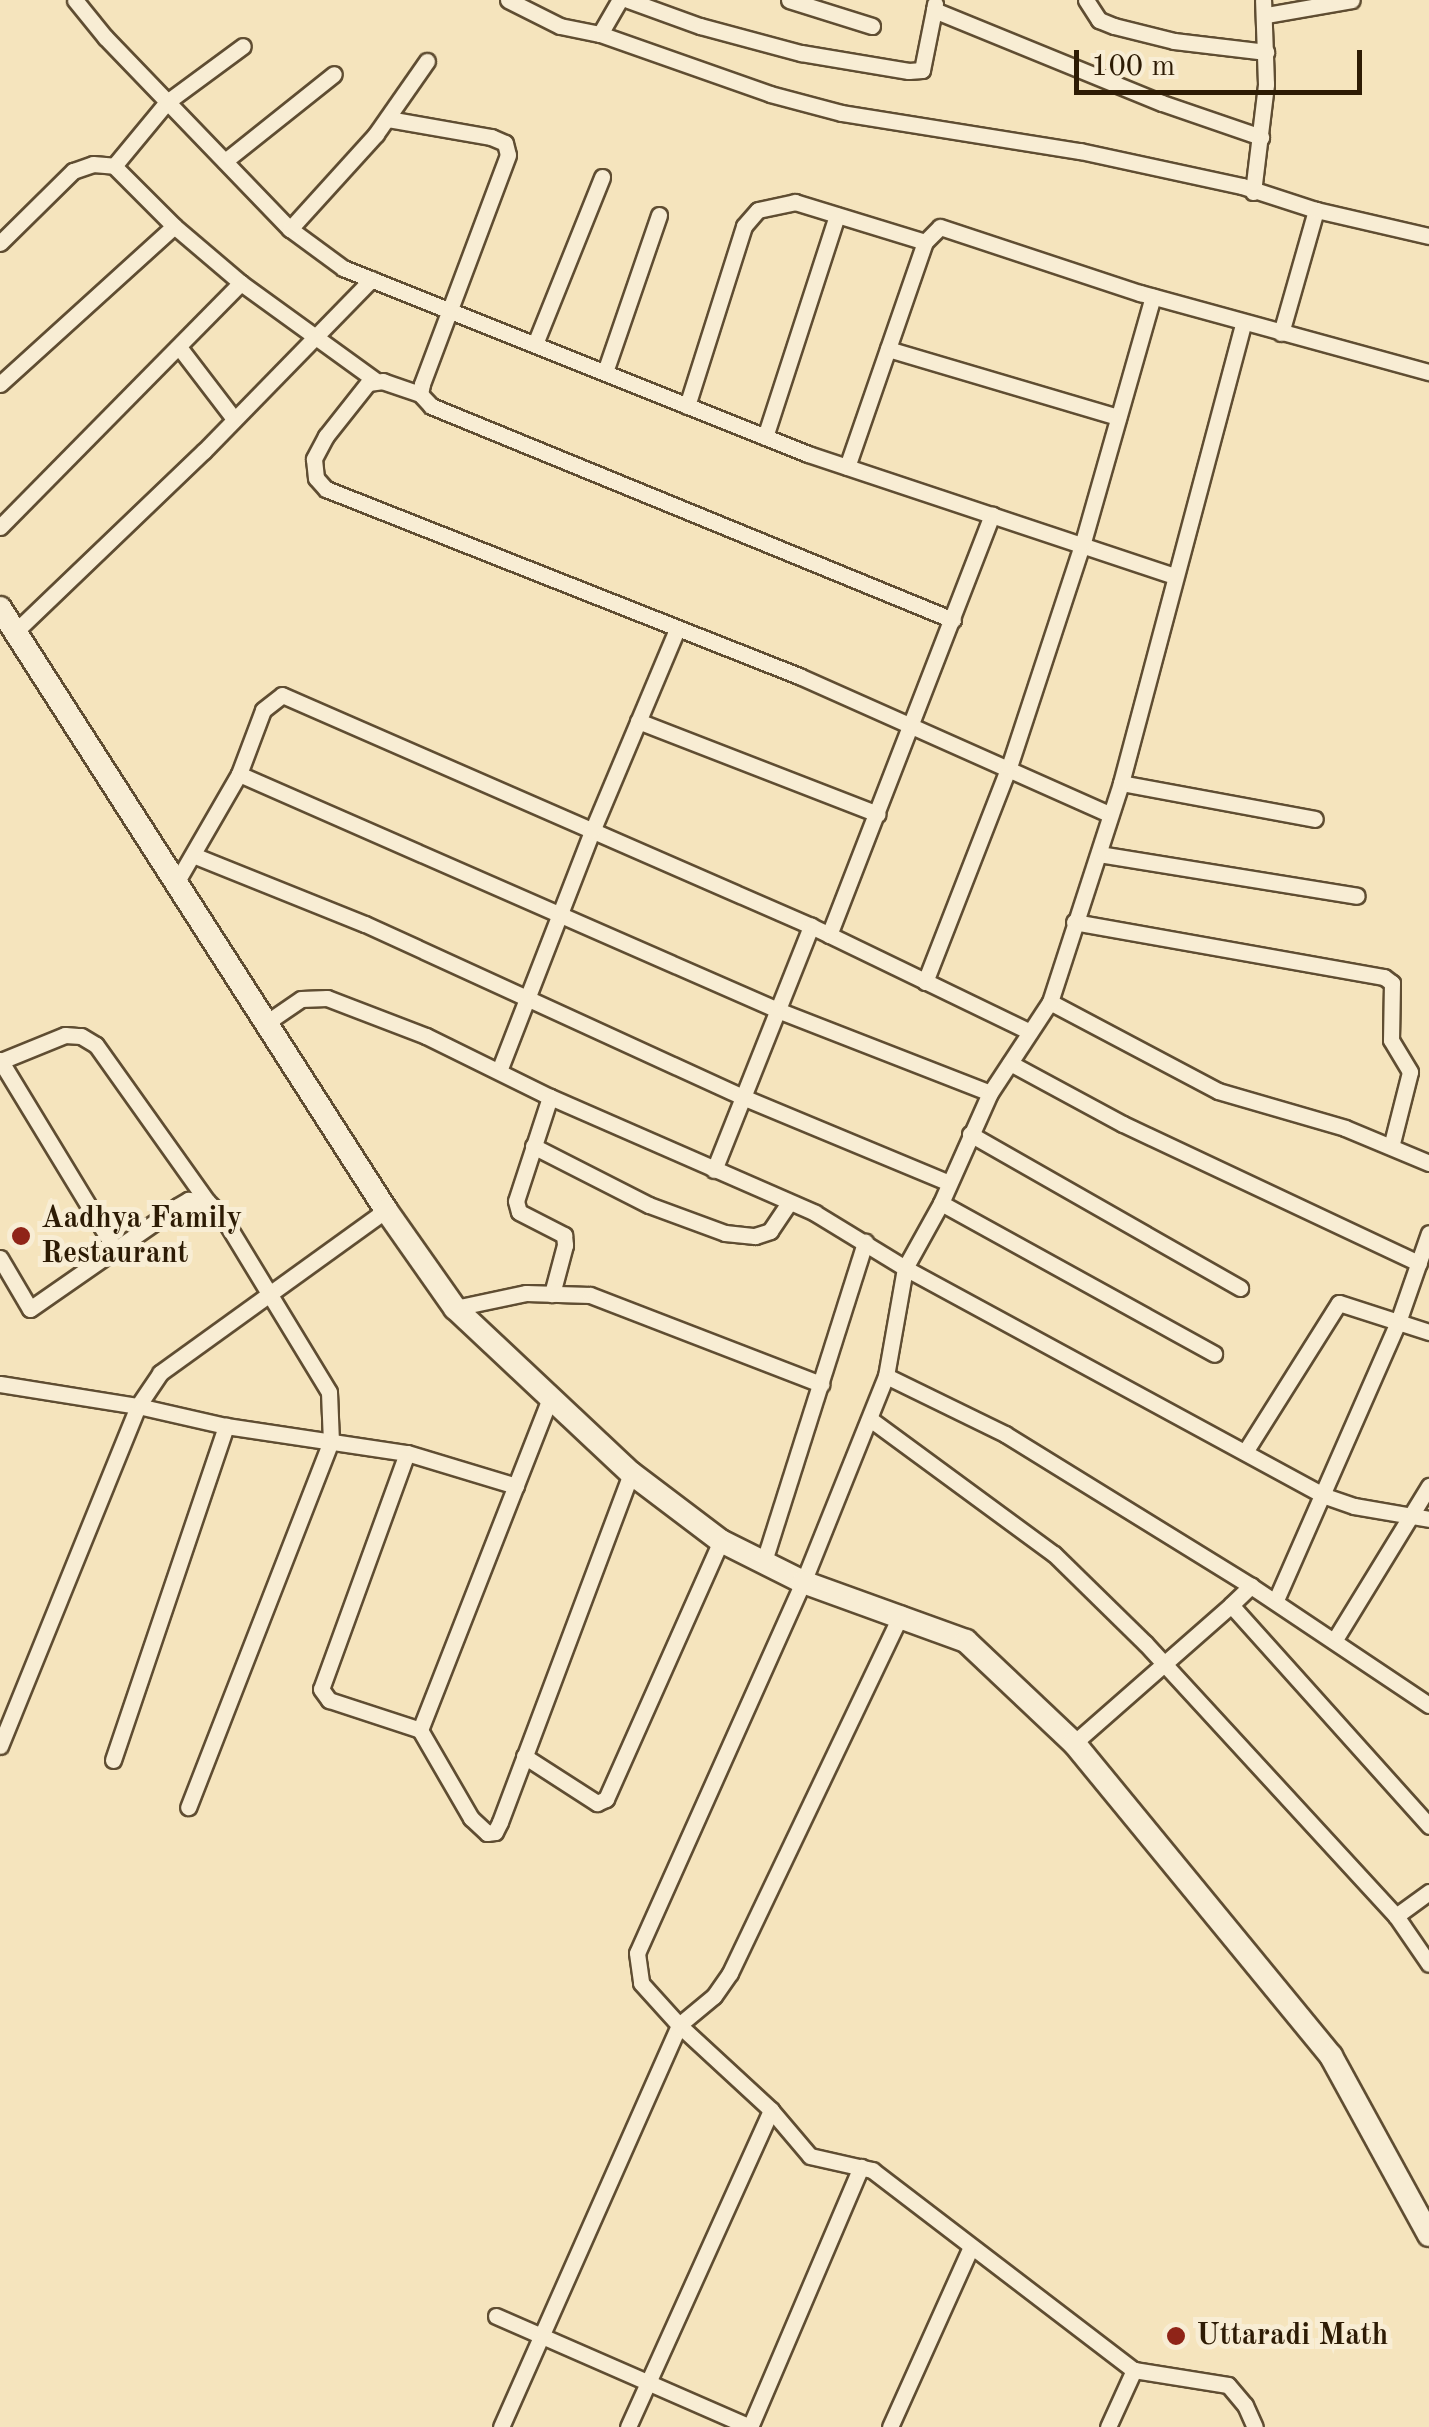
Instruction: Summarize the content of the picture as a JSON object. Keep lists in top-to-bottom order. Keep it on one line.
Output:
{"places":["Aadhya Family Restaurant","Uttaradi Math"],"scale_bar":"100 m"}
